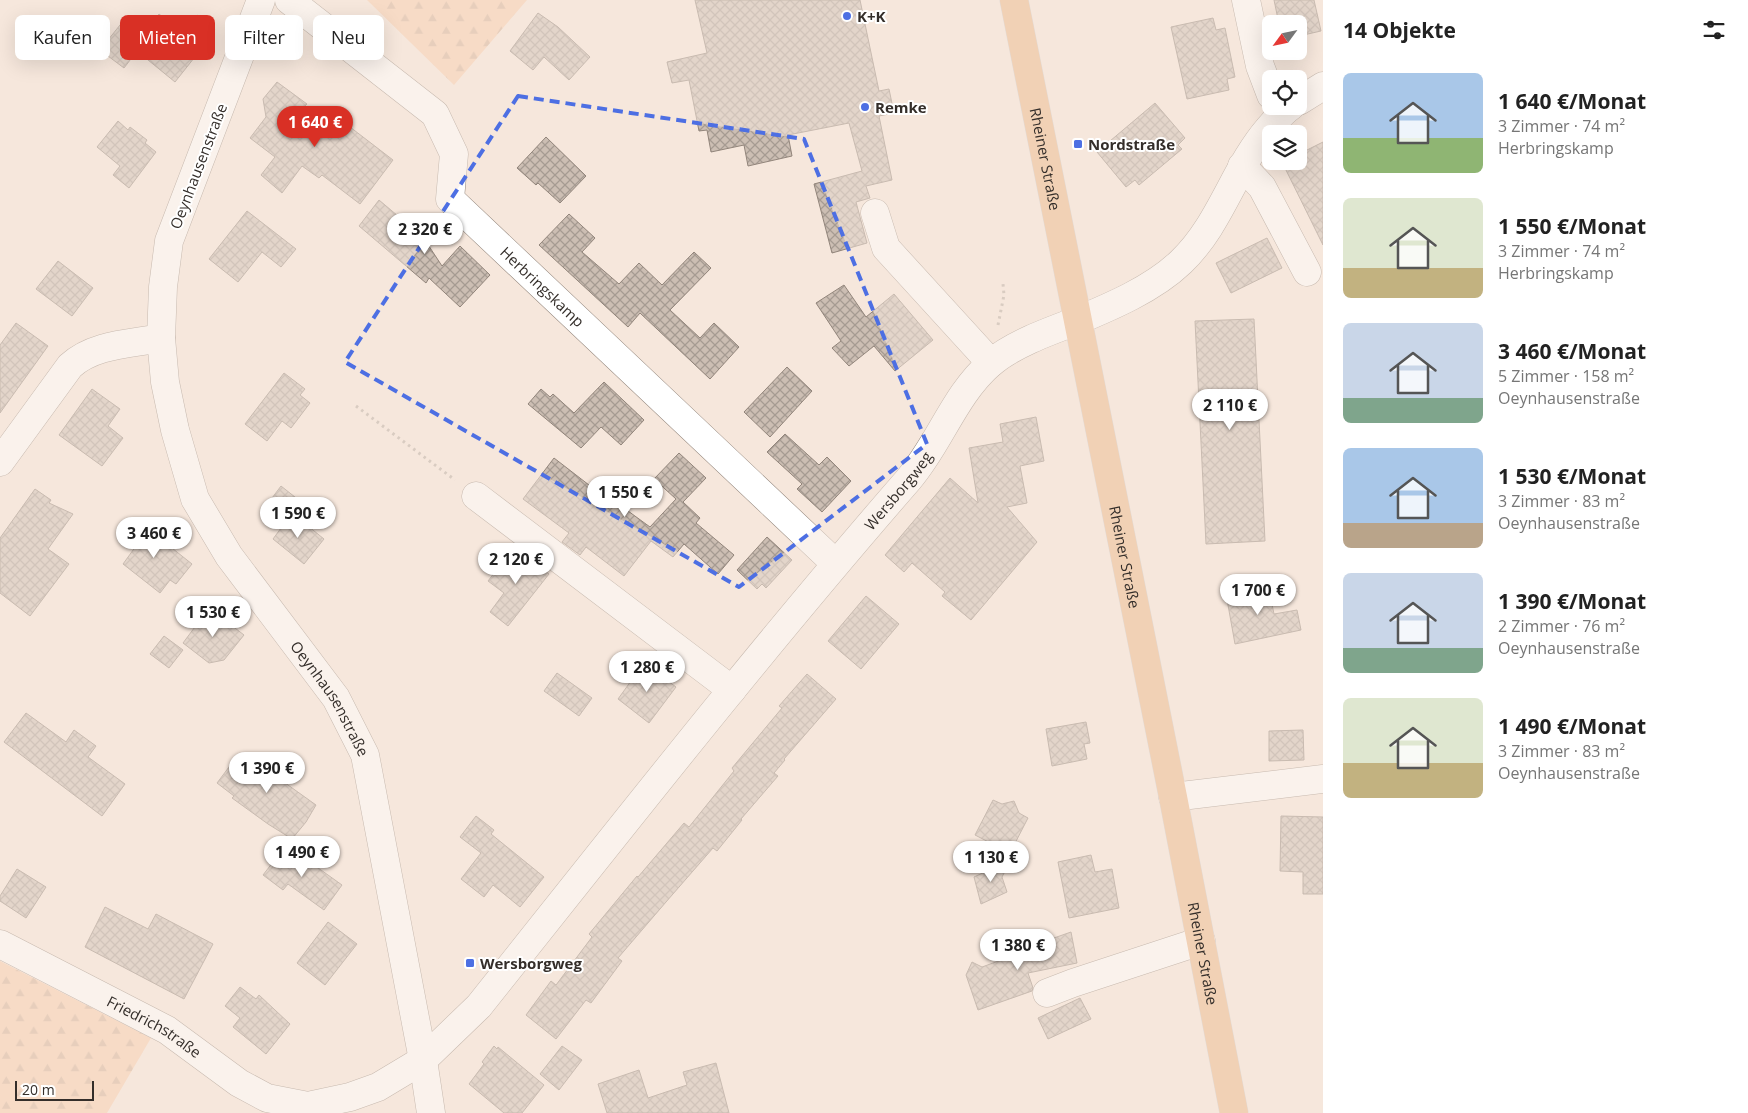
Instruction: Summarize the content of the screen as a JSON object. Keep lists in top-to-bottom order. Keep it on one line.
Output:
{"streets":{"main road":["Rheiner Straße"],"street":["Oeynhausenstraße","Herbringskamp","Wersborgweg","Friedrichstraße"]},"crossings":[["Rheiner Straße","Wersborgweg"],["Oeynhausenstraße","Wersborgweg"],["Herbringskamp","Wersborgweg"],["Wersborgweg","Friedrichstraße"]],"places":{"other":["K+K","Remke"],"transit":["Nordstraße","Wersborgweg"]},"scale_bar":"20 m","north":"bottom left","page":{"heading":"14 Objekte","chip":["Kaufen","Mieten","Filter","Neu"],"list":[{"name":"1 640 €/Monat","note":"3 Zimmer · 74 m² · Herbringskamp"},{"name":"1 550 €/Monat","note":"3 Zimmer · 74 m² · Herbringskamp"},{"name":"3 460 €/Monat","note":"5 Zimmer · 158 m² · Oeynhausenstraße"},{"name":"1 530 €/Monat","note":"3 Zimmer · 83 m² · Oeynhausenstraße"},{"name":"1 390 €/Monat","note":"2 Zimmer · 76 m² · Oeynhausenstraße"},{"name":"1 490 €/Monat","note":"3 Zimmer · 83 m² · Oeynhausenstraße"}],"price":["1 640 €","2 320 €","2 110 €","1 550 €","1 590 €","3 460 €","2 120 €","1 700 €","1 530 €","1 280 €","1 390 €","1 490 €","1 130 €","1 380 €"],"scale":"20 m"}}
